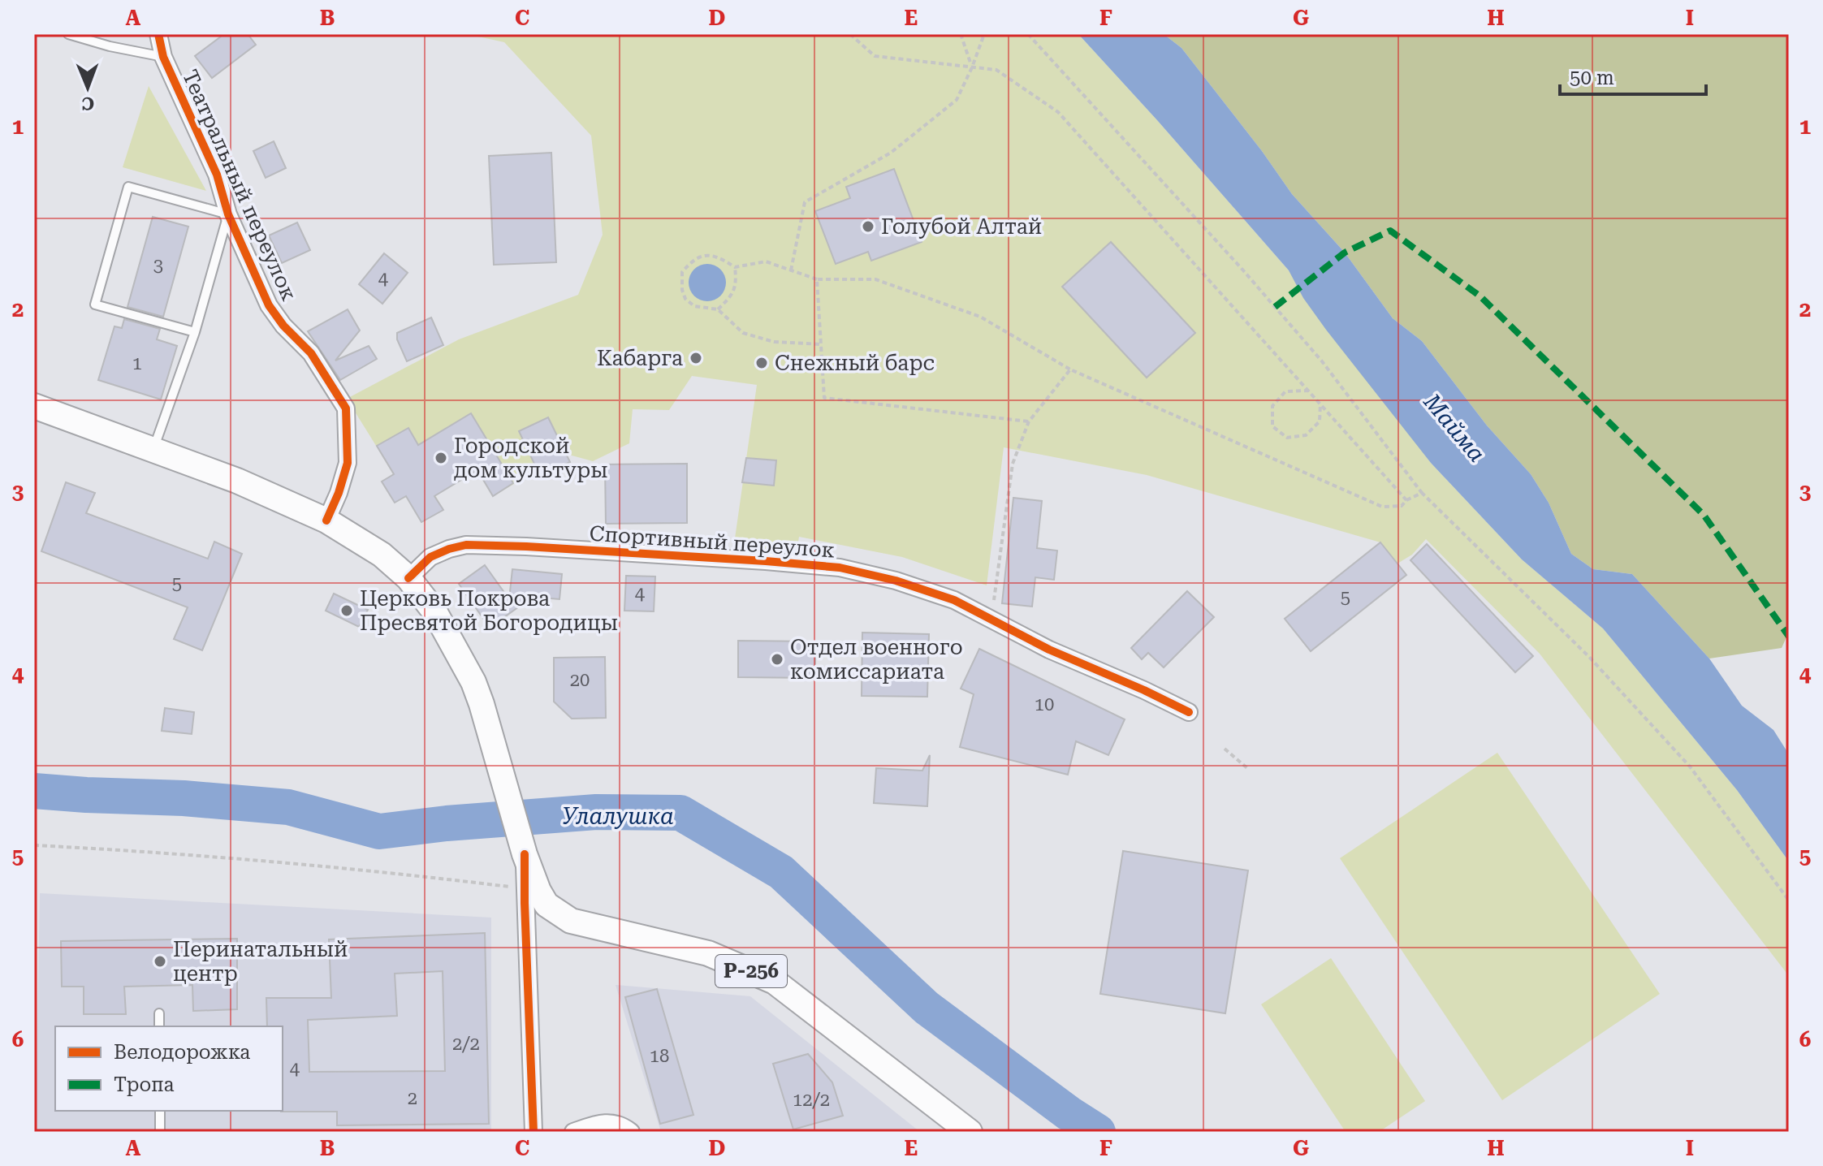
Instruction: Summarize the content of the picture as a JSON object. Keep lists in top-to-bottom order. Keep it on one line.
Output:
{"streets":{"main road":["Р-256"],"street":["Театральный переулок","Спортивный переулок"]},"crossings":[["Театральный переулок","Р-256"],["Спортивный переулок","Р-256"]],"water":["Майма","Улалушка"],"places":["Голубой Алтай","Кабарга","Снежный барс","Городской дом культуры","Церковь Покрова Пресвятой Богородицы","Отдел военного комиссариата","Перинатальный центр"],"house_numbers":["3","4","1","5","4","5","20","10","2/2","18","4","2","12/2"],"legend":["Велодорожка","Тропа"],"scale_bar":"50 m","north":"bottom","grid":{"columns":["A","B","C","D","E","F","G","H","I"],"rows":["1","2","3","4","5","6"]}}
